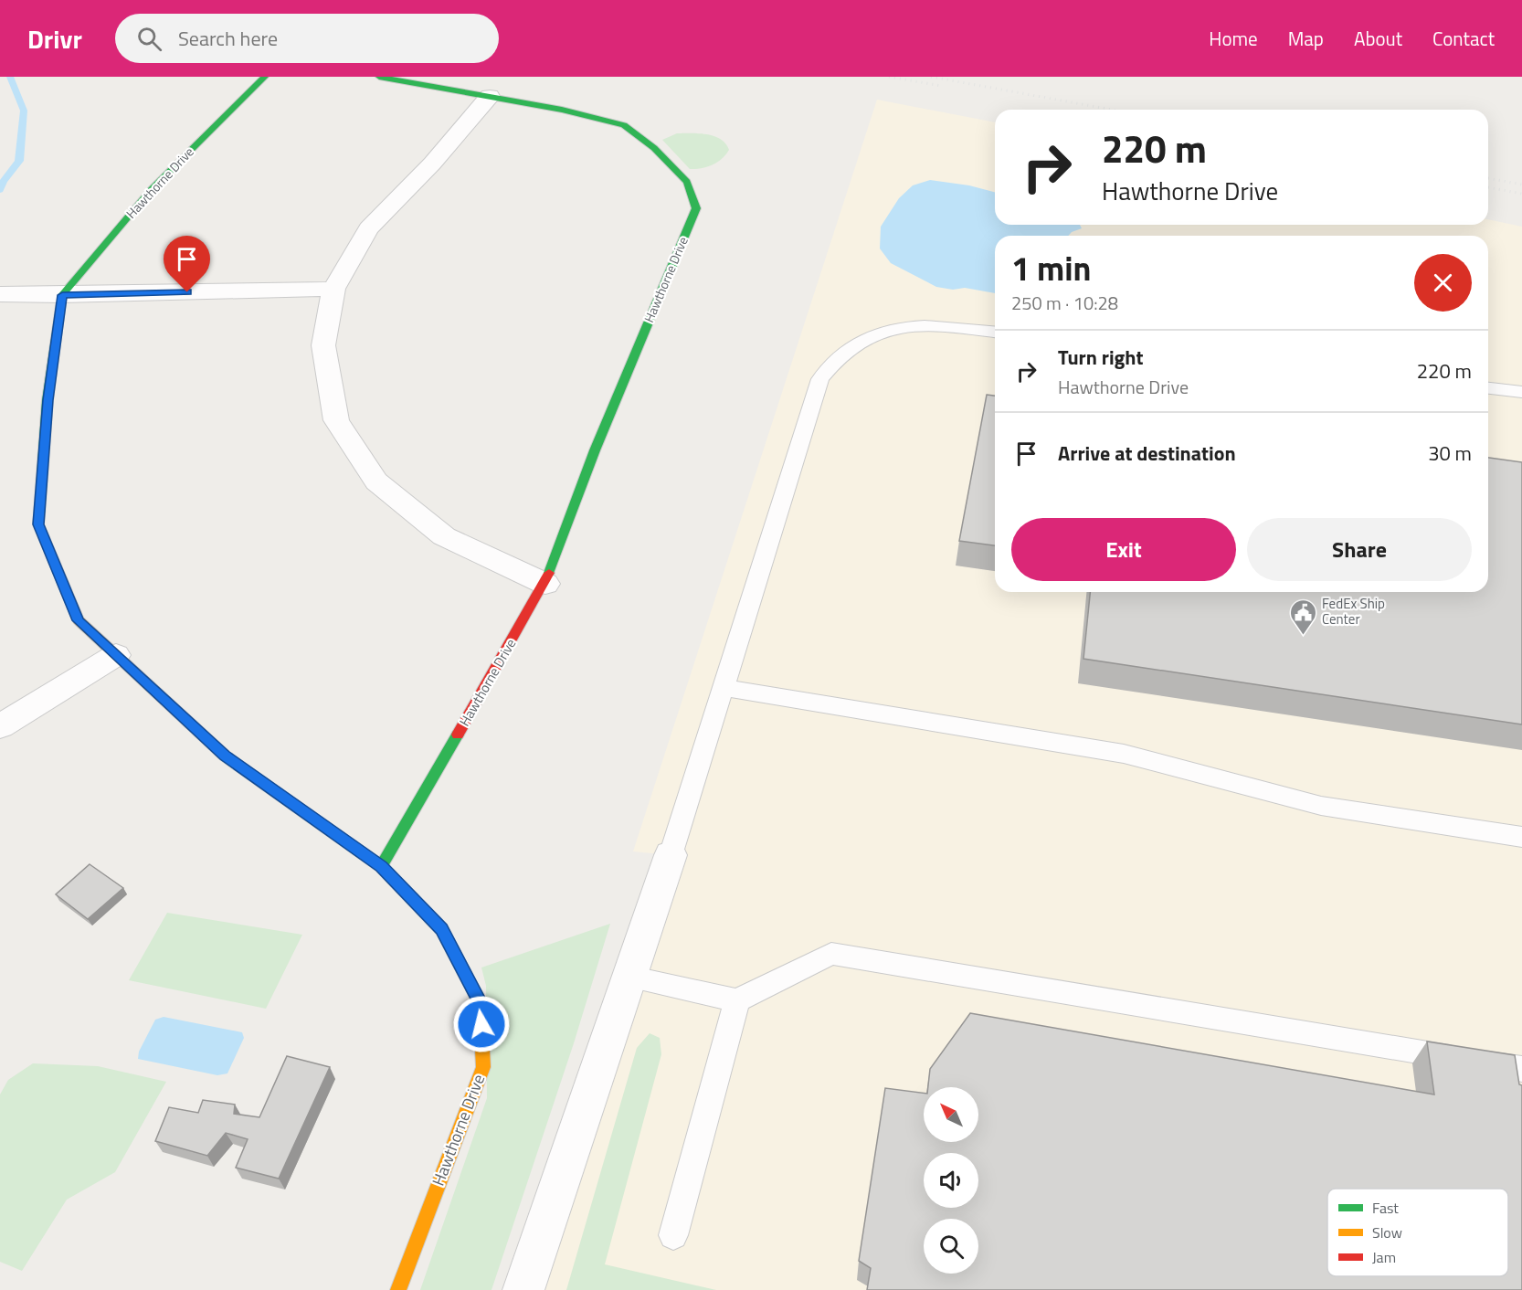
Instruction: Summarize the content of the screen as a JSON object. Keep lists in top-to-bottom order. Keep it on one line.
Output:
{"streets":{"street":["Hawthorne Drive"]},"places":{"public building":["FedEx Ship Center"]},"legend":["Fast","Slow","Jam"],"north":"top left","page":{"header":"Drivr","search":"Search here","nav":["Home","Map","About","Contact"],"turn":["220 m","Hawthorne Drive"],"heading":["1 min","250 m · 10:28"],"list":[{"name":"Turn right","note":"Hawthorne Drive","value":"220 m"},{"name":"Arrive at destination","value":"30 m"}],"buttons":["Exit","Share"]}}
